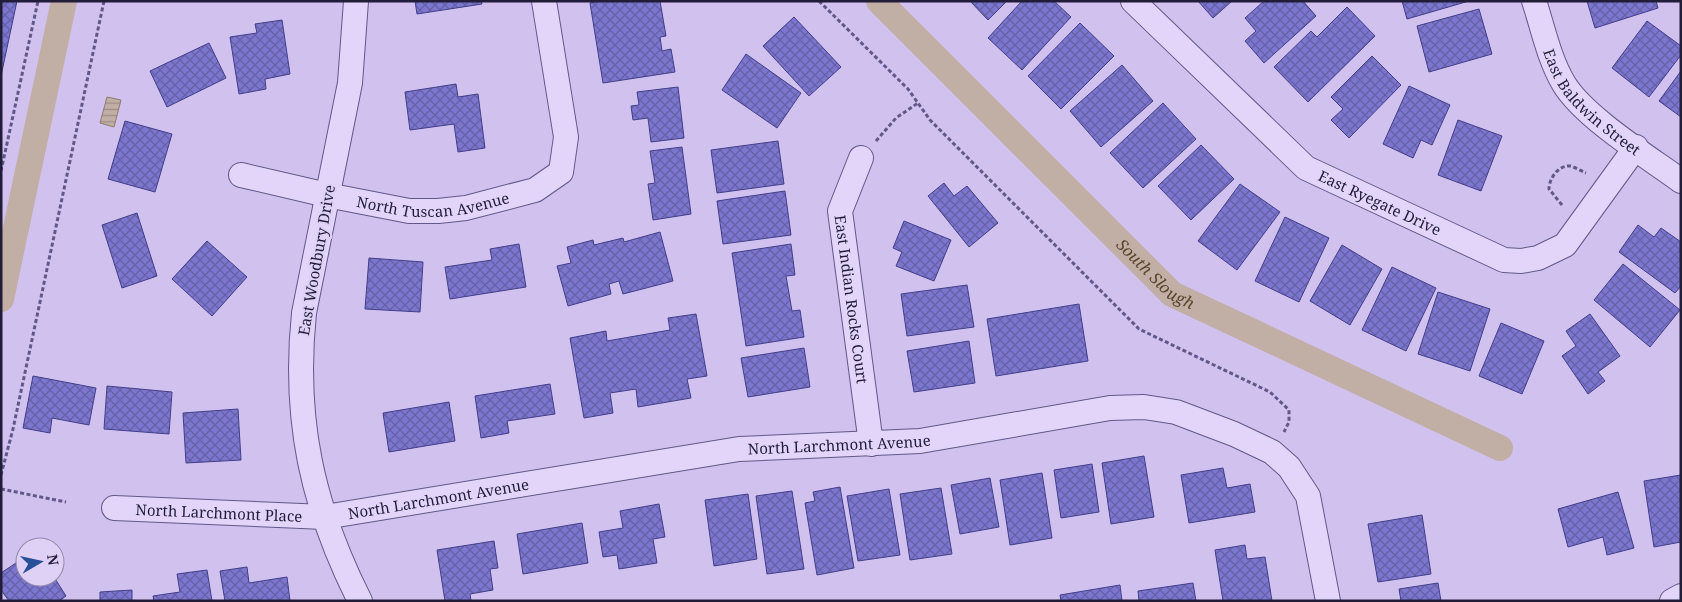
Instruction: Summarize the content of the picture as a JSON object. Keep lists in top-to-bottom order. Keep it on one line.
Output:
{"streets":{"street":["East Baldwin Street","North Tuscan Avenue","East Ryegate Drive","East Woodbury Drive","East Indian Rocks Court","North Larchmont Avenue","North Larchmont Place"]},"crossings":[["East Baldwin Street","East Ryegate Drive"],["North Tuscan Avenue","East Woodbury Drive"],["East Woodbury Drive","North Larchmont Avenue"],["East Woodbury Drive","North Larchmont Place"],["East Indian Rocks Court","North Larchmont Avenue"],["North Larchmont Avenue","North Larchmont Place"]],"water":["South Slough"],"north":"right"}
